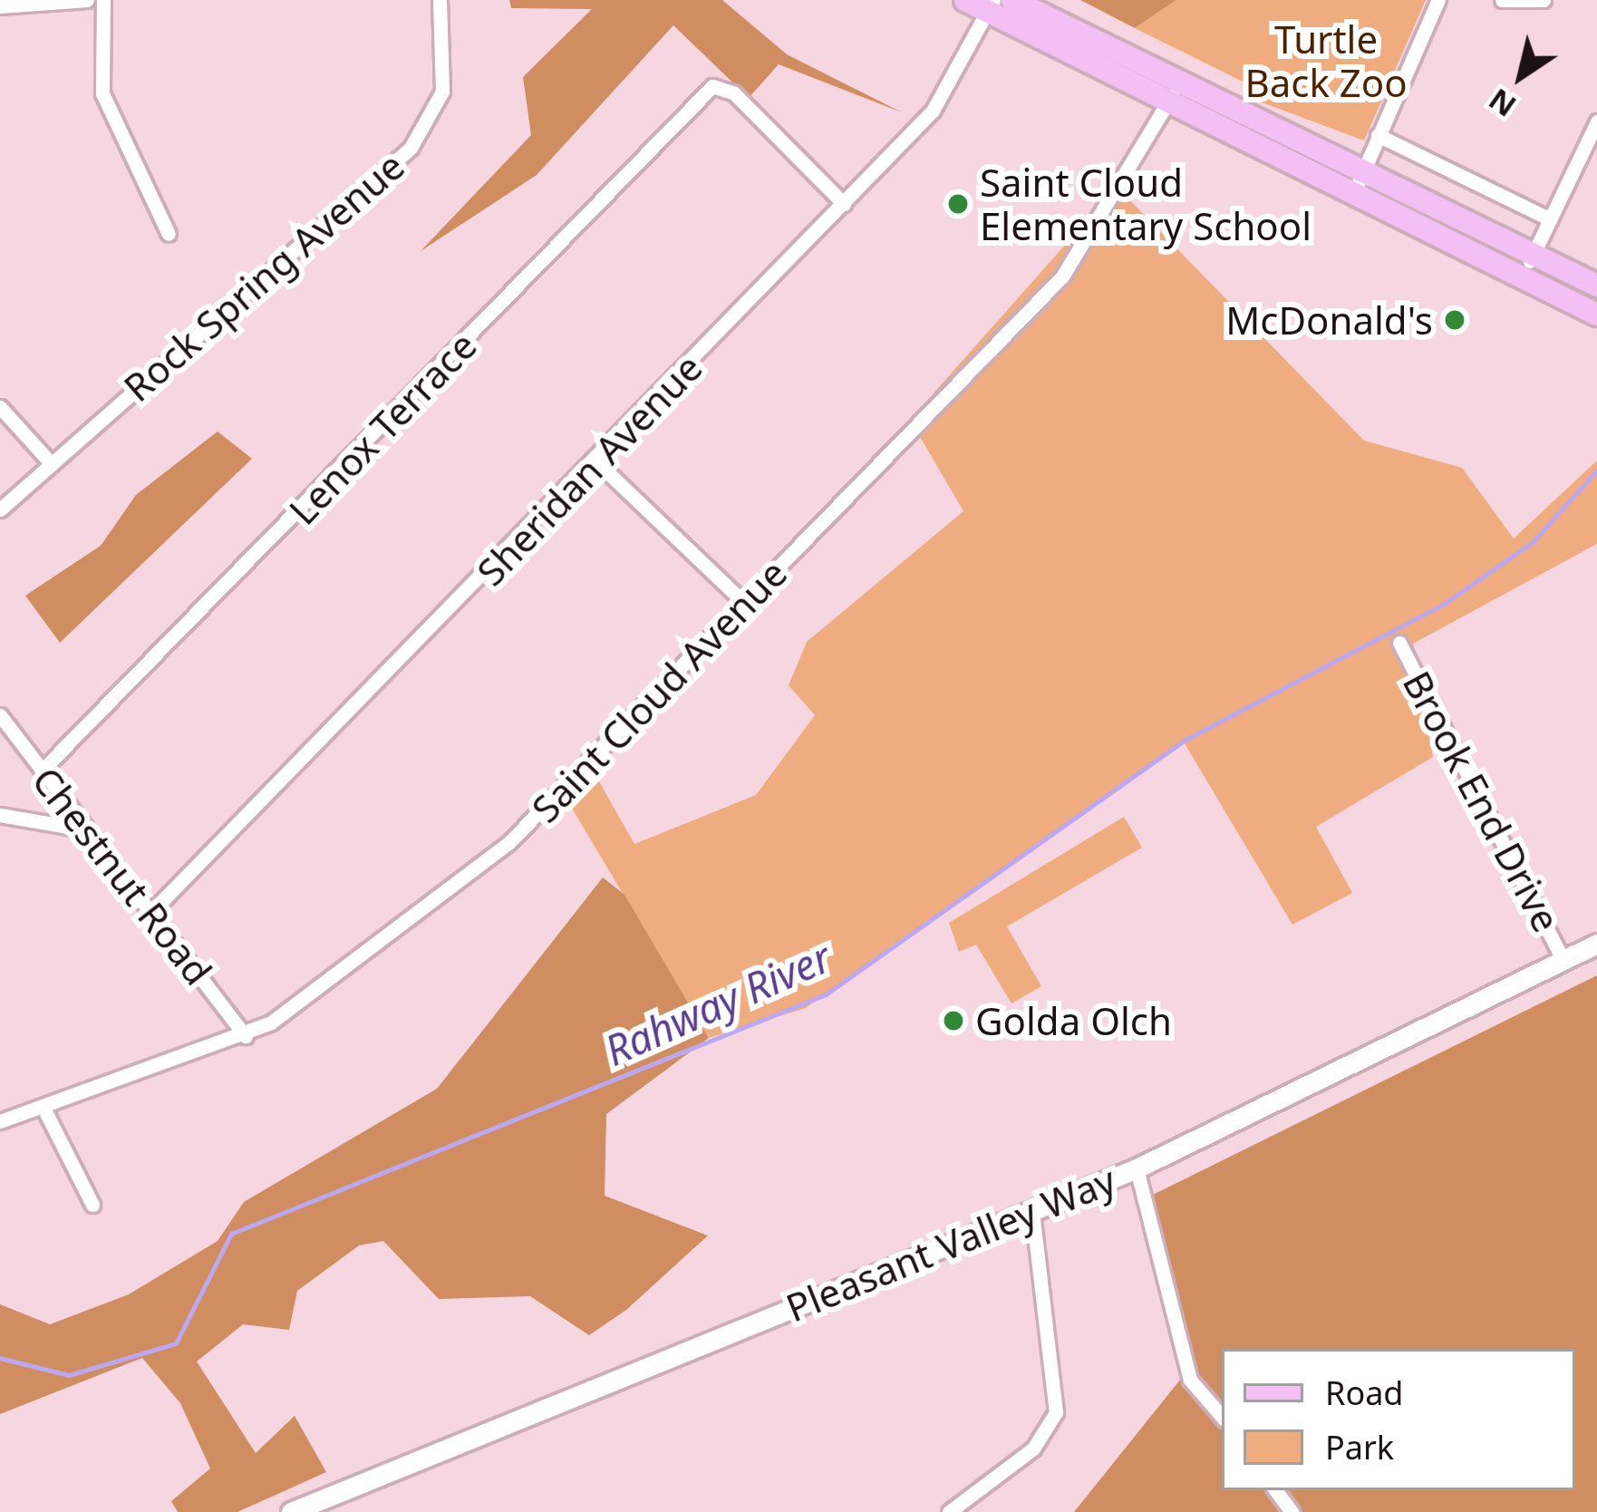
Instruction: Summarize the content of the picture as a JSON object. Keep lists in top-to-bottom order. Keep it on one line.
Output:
{"streets":{"main road":["Pleasant Valley Way"],"street":["Rock Spring Avenue","Lenox Terrace","Sheridan Avenue","Saint Cloud Avenue","Brook End Drive","Chestnut Road"]},"crossings":[["Lenox Terrace","Sheridan Avenue"],["Lenox Terrace","Chestnut Road"],["Sheridan Avenue","Chestnut Road"],["Saint Cloud Avenue","Chestnut Road"],["Brook End Drive","Pleasant Valley Way"]],"water":["Rahway River"],"parks":["Turtle Back Zoo"],"places":["Saint Cloud Elementary School","McDonald's","Golda Olch"],"legend":["Road","Park"],"north":"bottom left"}
